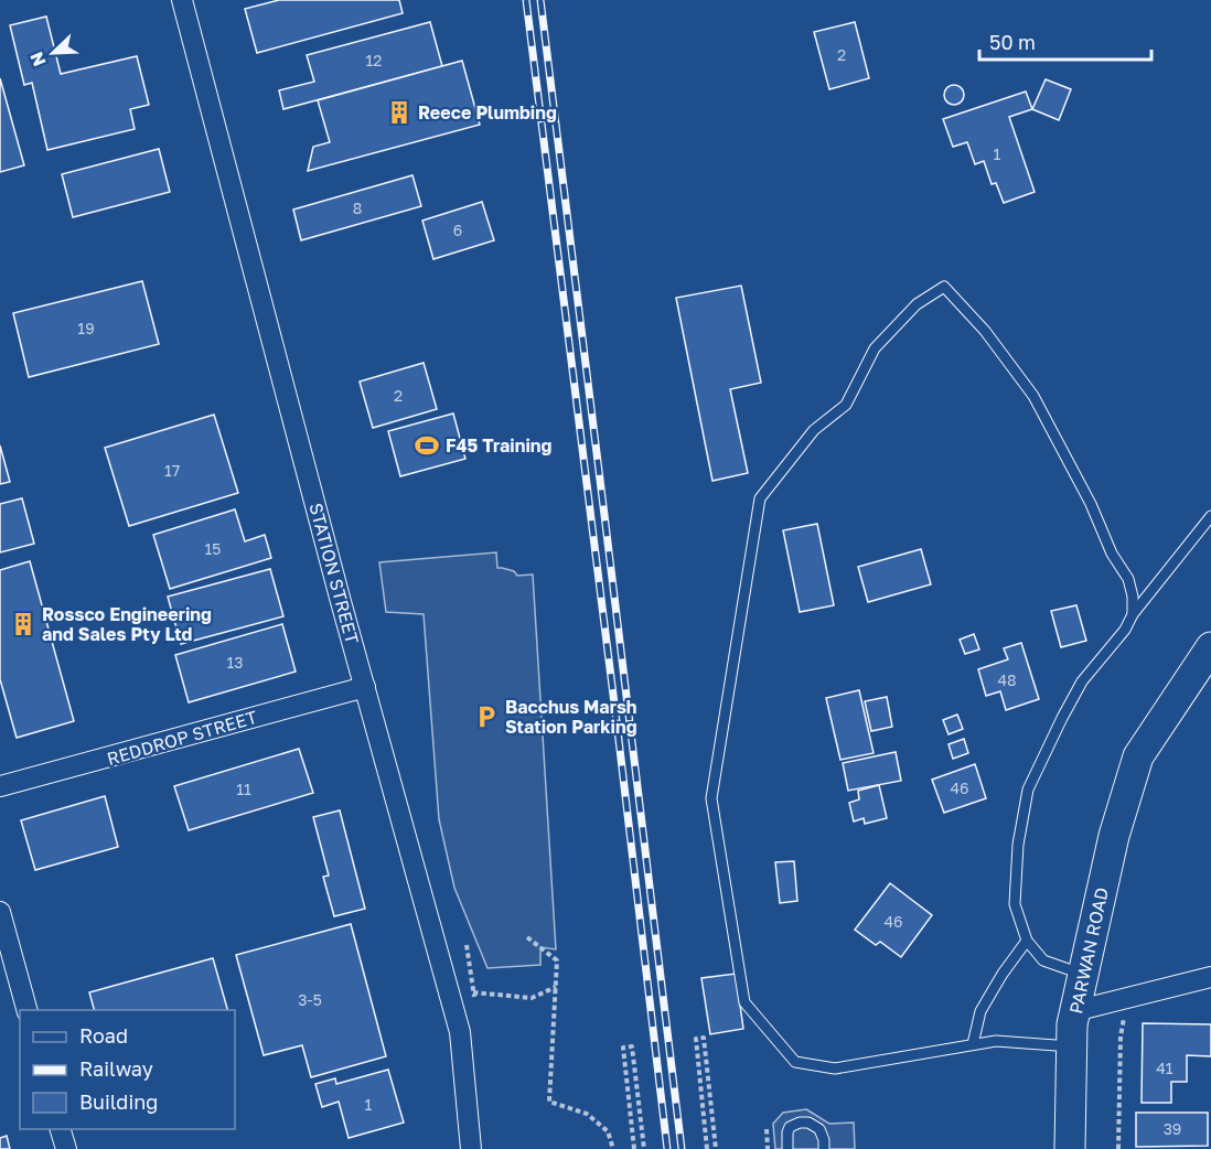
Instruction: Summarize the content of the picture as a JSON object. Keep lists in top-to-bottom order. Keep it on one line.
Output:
{"streets":{"main road":["PARWAN ROAD"],"street":["STATION STREET","REDDROP STREET"]},"crossings":[["STATION STREET","REDDROP STREET"]],"places":{"building":["Reece Plumbing","Rossco Engineering and Sales Pty Ltd"],"sports":["F45 Training"],"parking":["Bacchus Marsh Station Parking"]},"house_numbers":["2","12","1","8","6","19","2","17","15","13","48","46","11","46","3-5","41","1","39"],"legend":["Road","Railway","Building"],"scale_bar":"50 m","north":"bottom left"}
